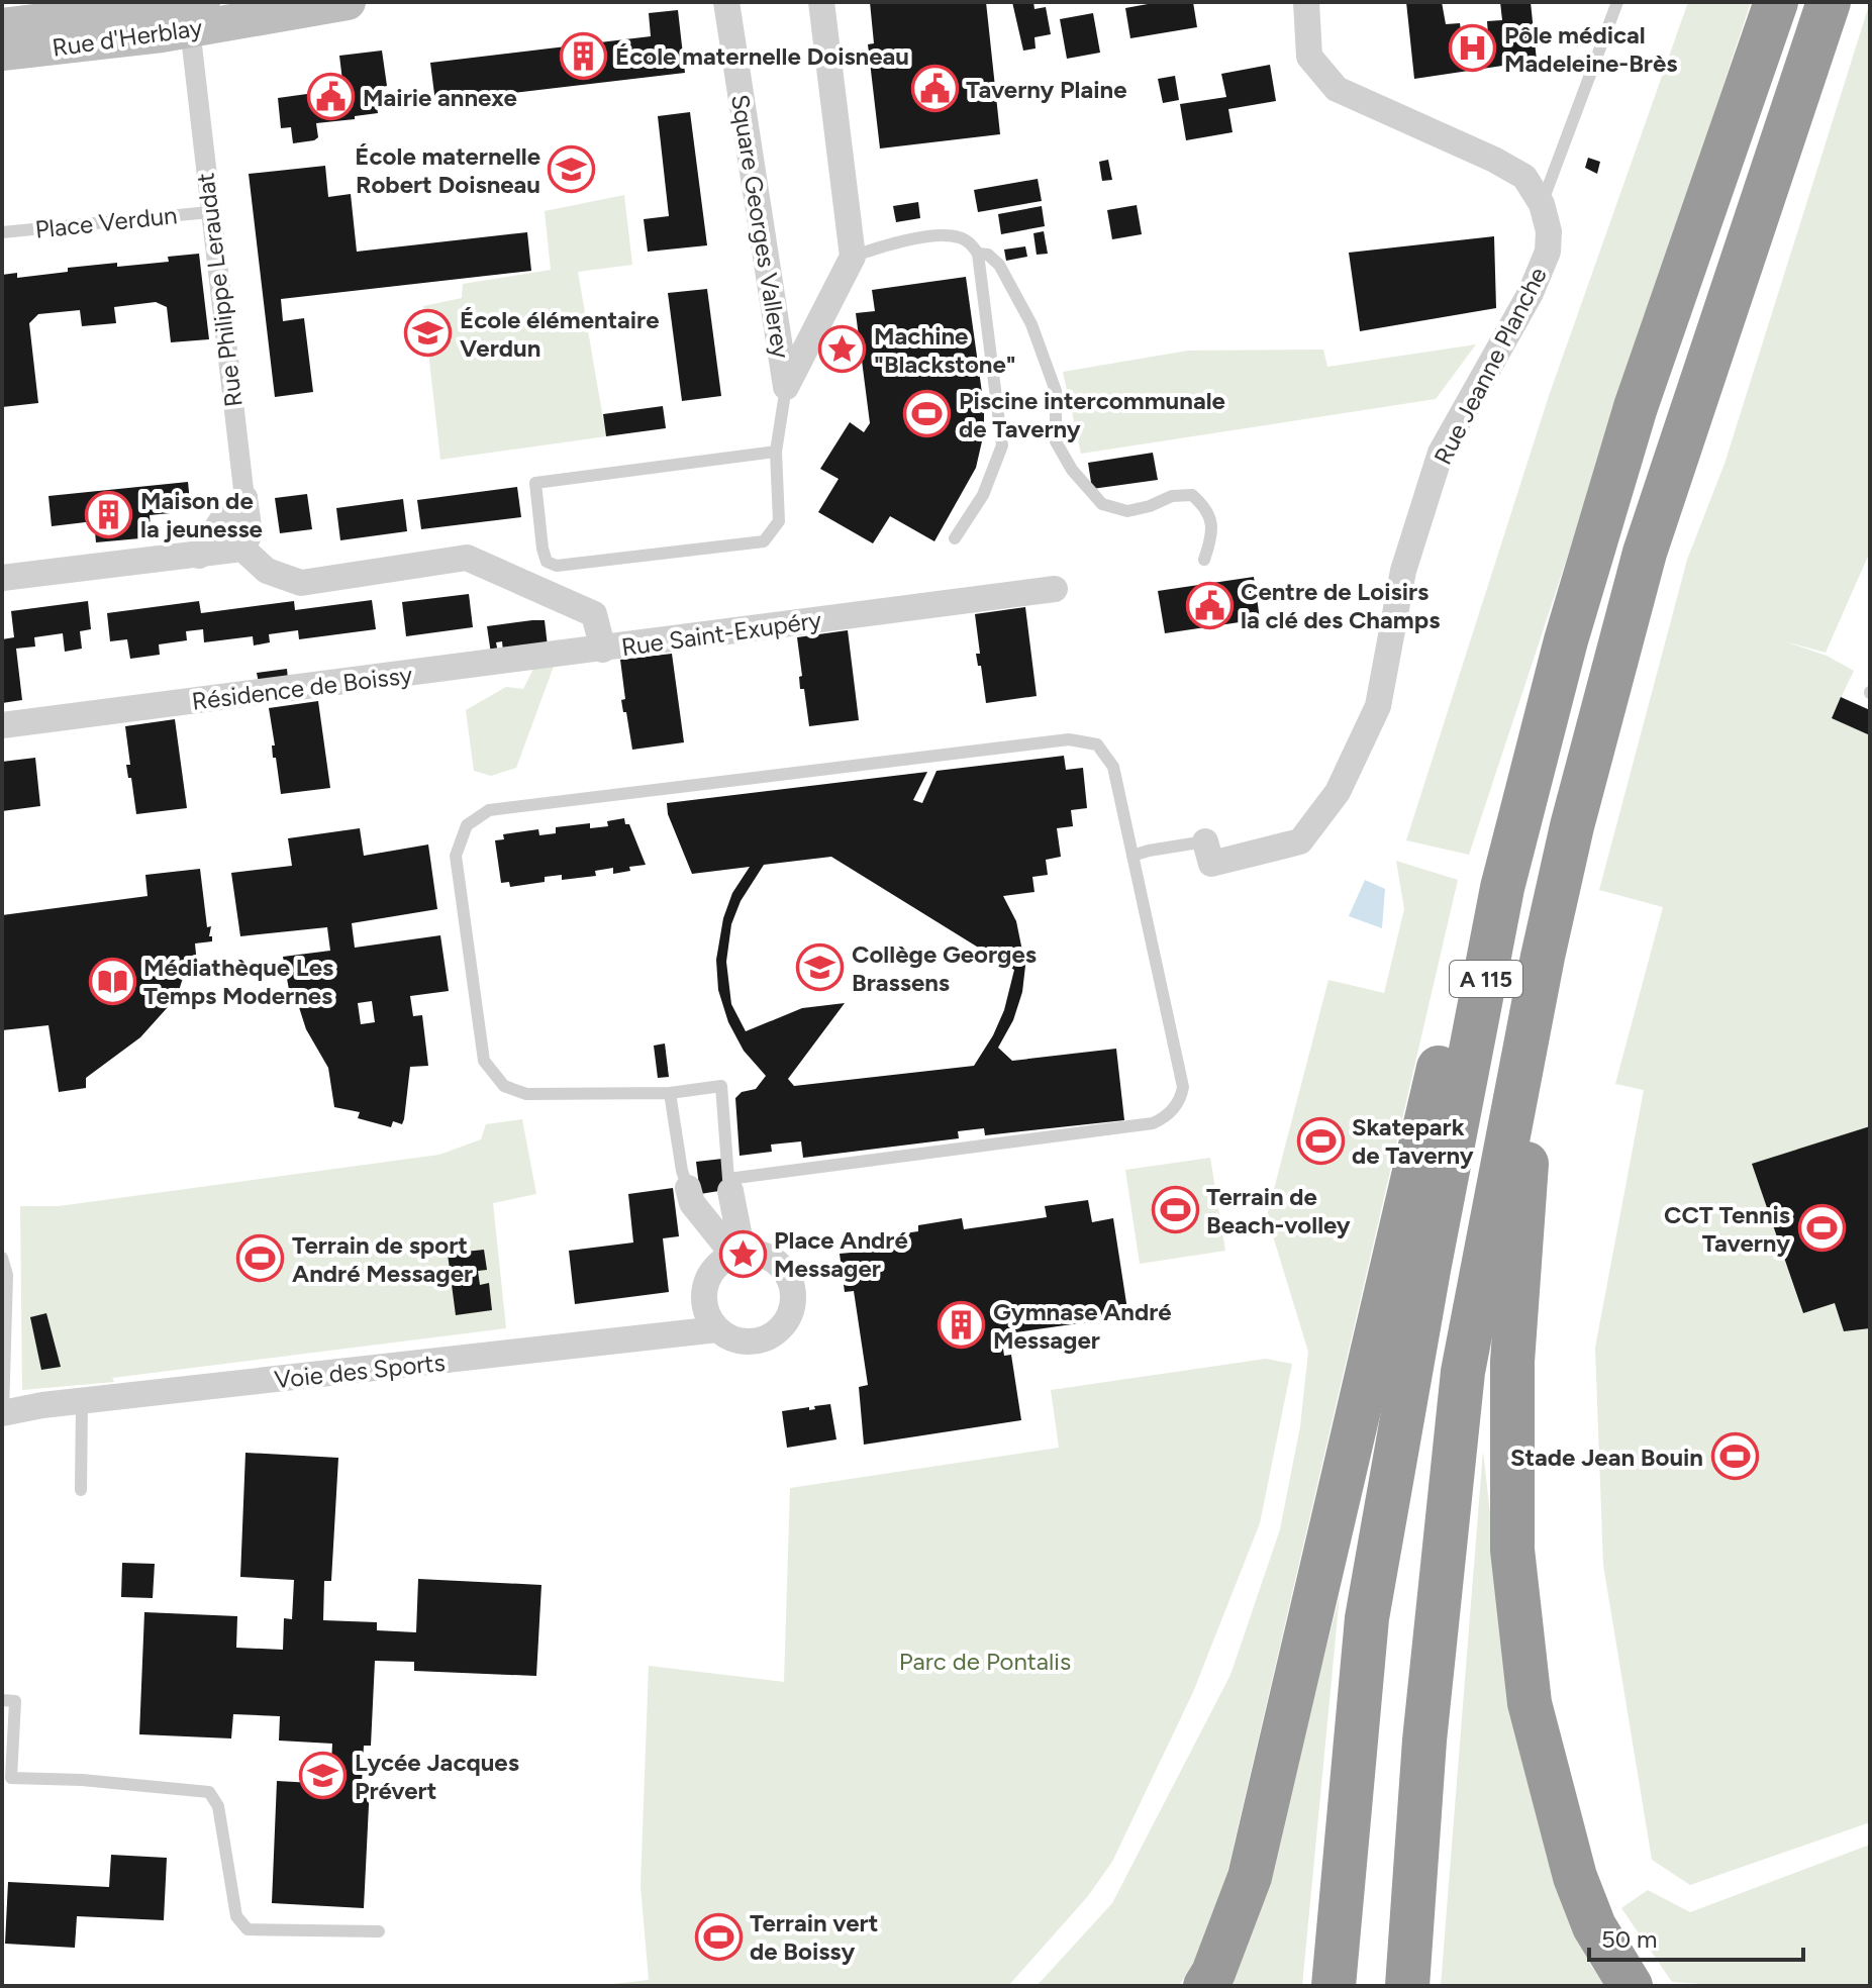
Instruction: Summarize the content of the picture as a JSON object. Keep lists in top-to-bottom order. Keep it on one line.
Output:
{"streets":{"highway":["A 115"],"main road":["Rue d'Herblay"],"street":["Square Georges Vallerey","Rue Philippe Leraudat","Rue Jeanne Planche","Rue Saint-Exupéry","Résidence de Boissy","Voie des Sports"],"lane":["Place Verdun"]},"crossings":[["Rue d'Herblay","Rue Philippe Leraudat"],["Place Verdun","Rue Philippe Leraudat"],["Rue Philippe Leraudat","Rue Saint-Exupéry"],["Rue Saint-Exupéry","Résidence de Boissy"]],"parks":["Parc de Pontalis"],"places":{"hospital":["Pôle médical Madeleine-Brès"],"building":["École maternelle Doisneau","Maison de la jeunesse","Gymnase André Messager"],"public building":["Taverny Plaine","Mairie annexe","Centre de Loisirs la clé des Champs"],"school or university":["École maternelle Robert Doisneau","École élémentaire Verdun","Collège Georges Brassens","Lycée Jacques Prévert"],"place":["Machine \"Blackstone\"","Place André Messager"],"sports":["Piscine intercommunale de Taverny","Skatepark de Taverny","Terrain de Beach-volley","CCT Tennis Taverny","Terrain de sport André Messager","Stade Jean Bouin","Terrain vert de Boissy"],"library":["Médiathèque Les Temps Modernes"]},"scale_bar":"50 m"}
